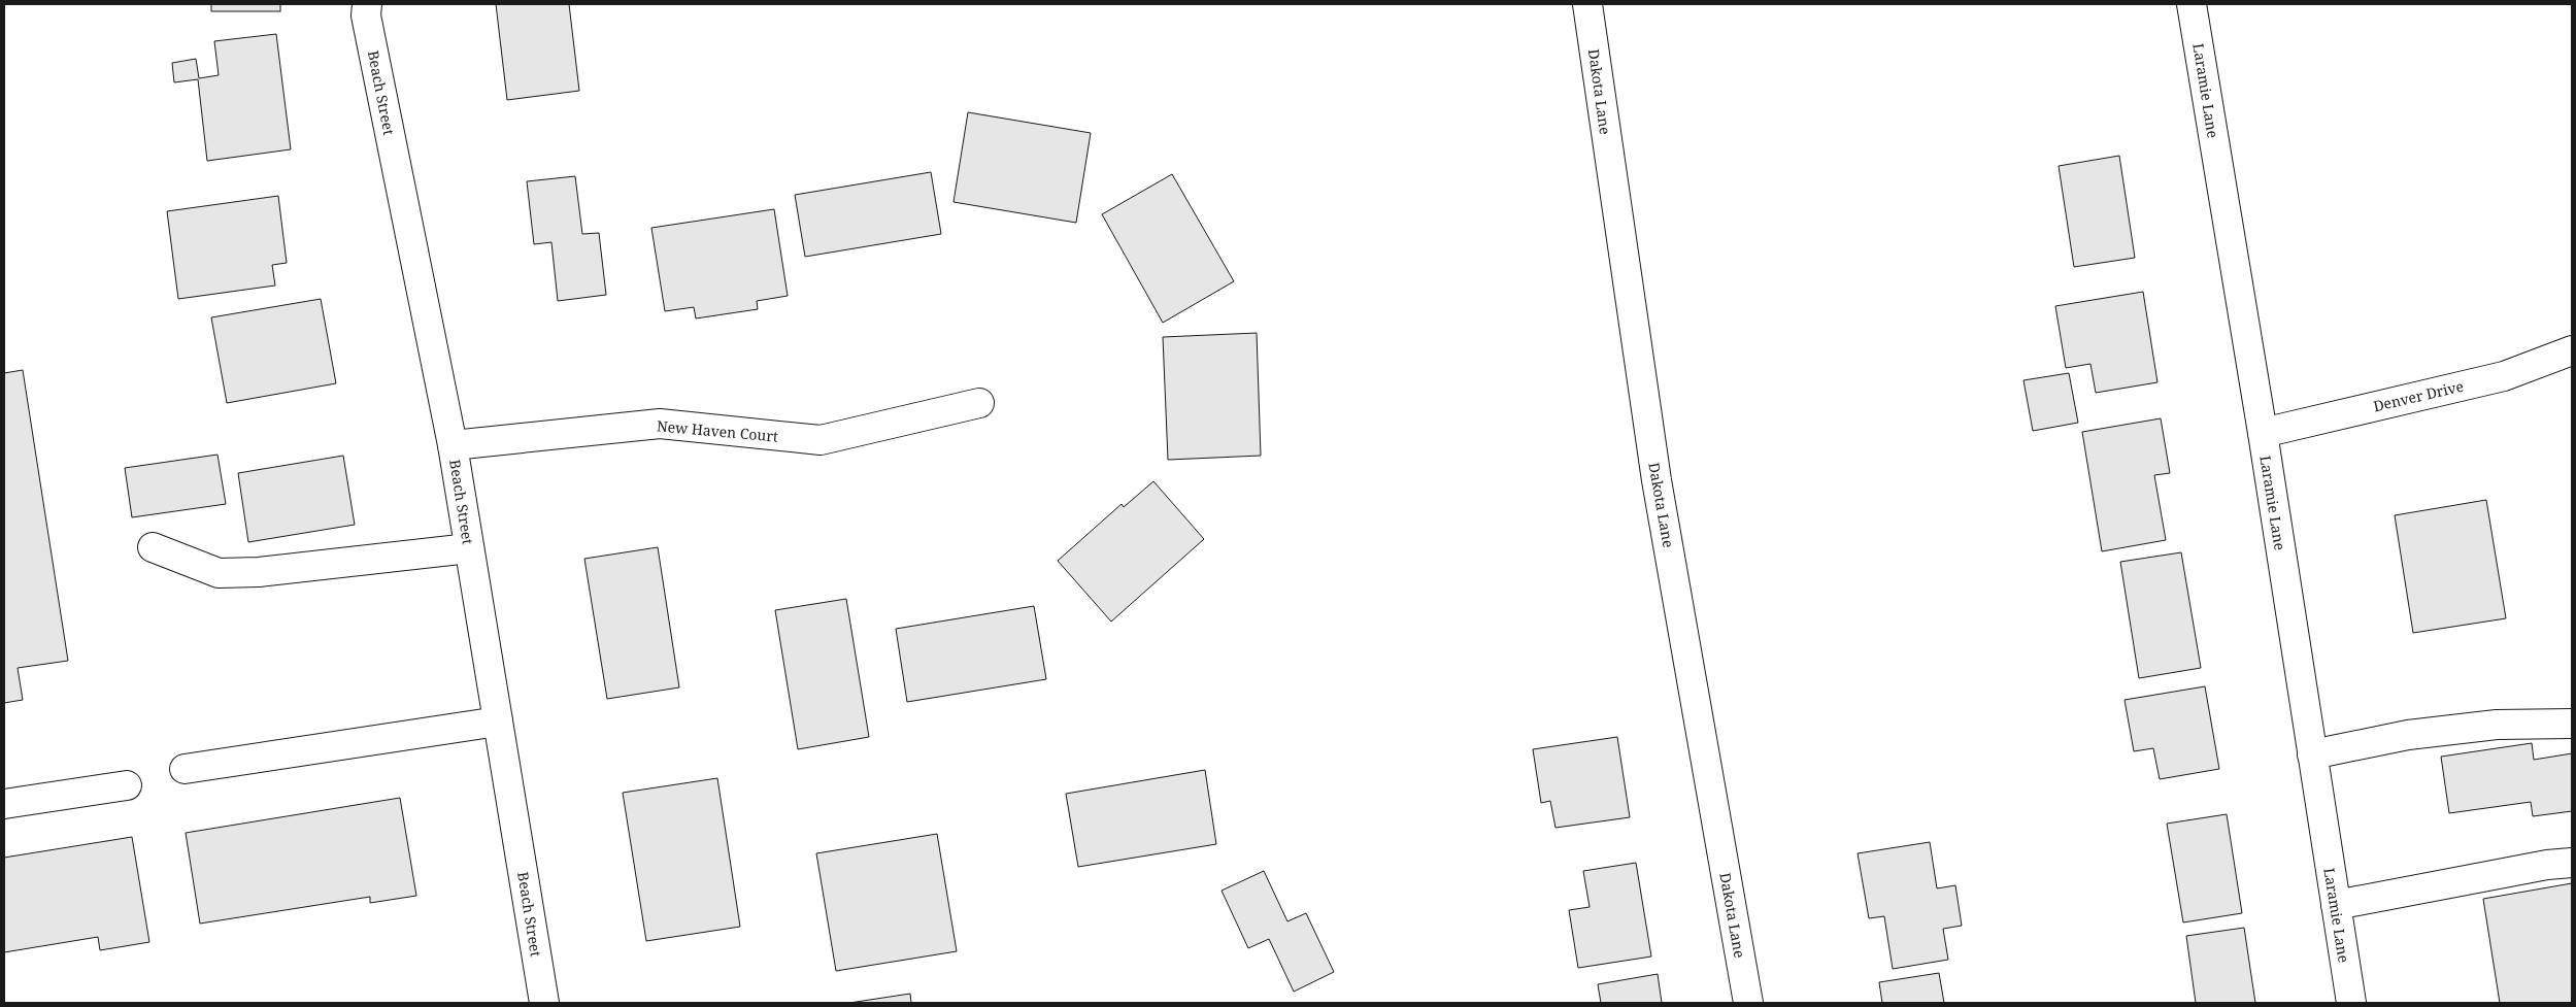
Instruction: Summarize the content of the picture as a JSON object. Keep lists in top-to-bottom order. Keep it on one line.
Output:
{"streets":{"street":["Laramie Lane","Dakota Lane","Beach Street","Denver Drive","New Haven Court"]},"crossings":[["Laramie Lane","Denver Drive"],["Beach Street","New Haven Court"]]}
